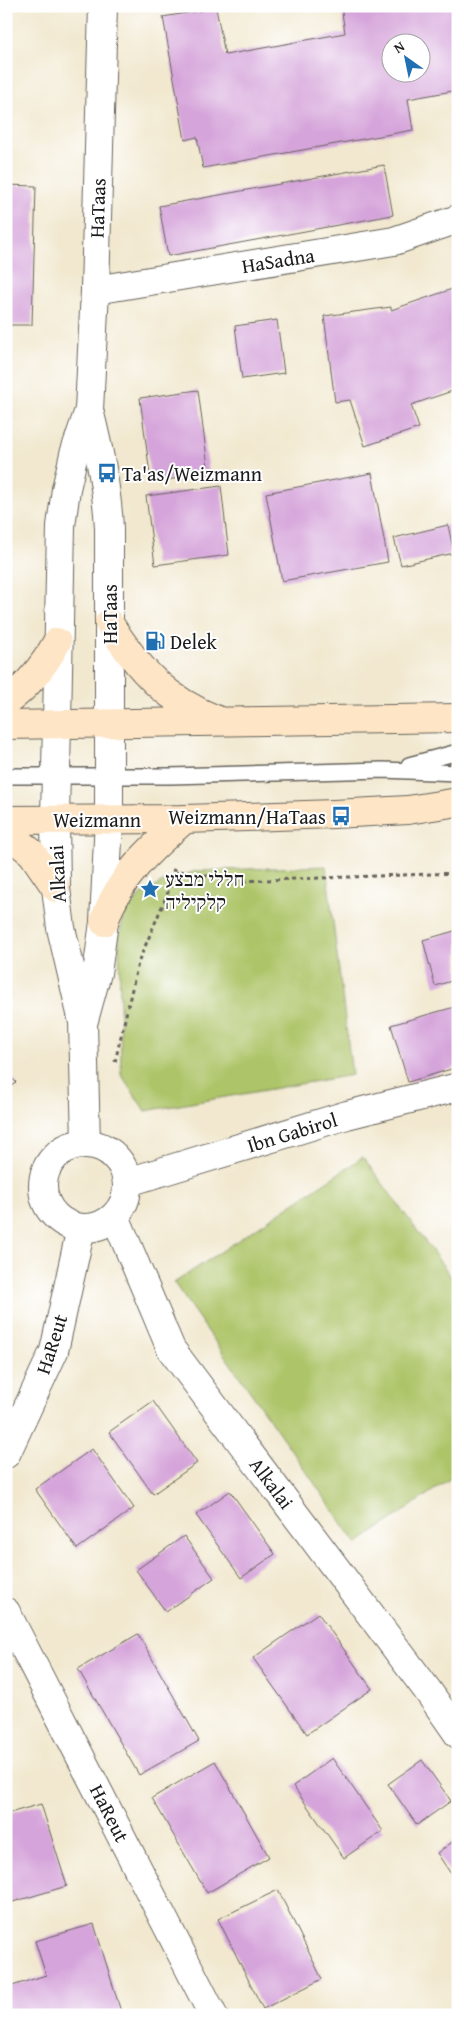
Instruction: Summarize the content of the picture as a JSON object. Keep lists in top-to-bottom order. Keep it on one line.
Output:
{"streets":{"main road":["Weizmann"],"street":["HaTaas","HaSadna","Alkalai","Ibn Gabirol","HaReut"]},"crossings":[["HaTaas","HaSadna"],["HaTaas","Weizmann"],["HaTaas","Alkalai"],["Weizmann","Alkalai"],["Alkalai","Ibn Gabirol"],["Alkalai","HaReut"],["Ibn Gabirol","HaReut"]],"places":{"bus stop":["Ta'as/Weizmann","Weizmann/HaTaas"],"fuel station":["Delek"],"place":["חללי מבצע קלקיליה"]},"north":"top left"}
